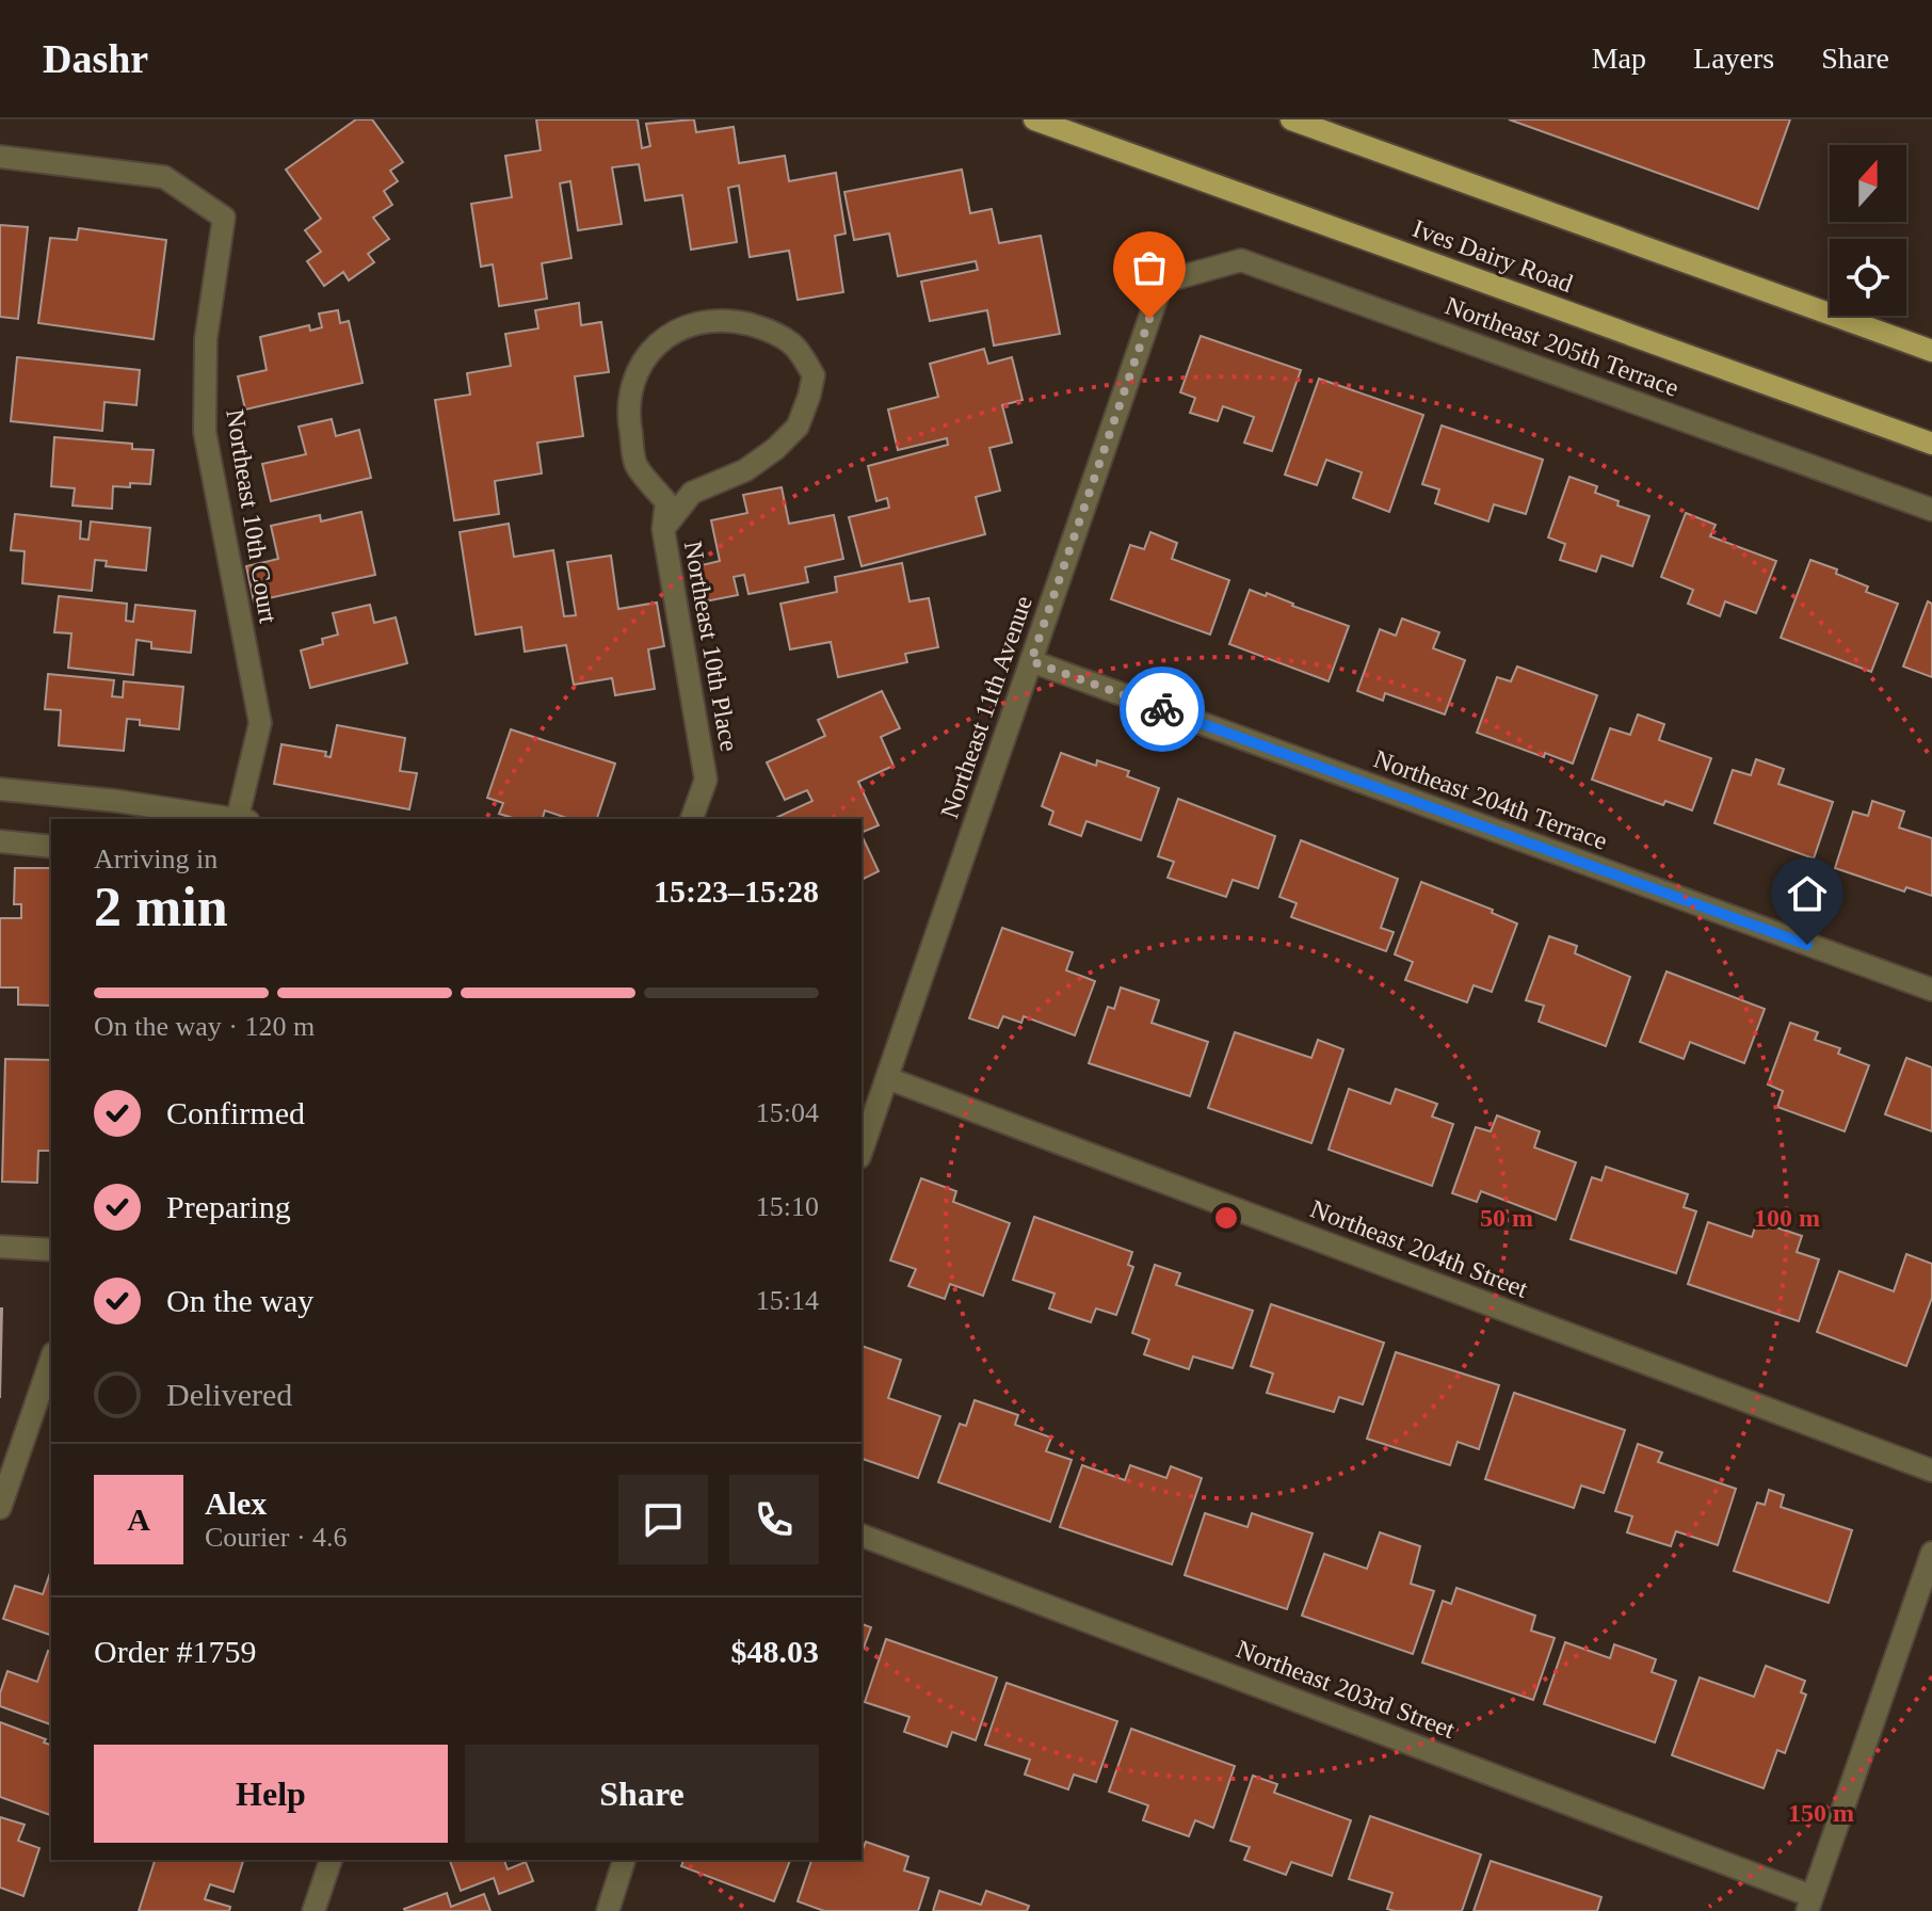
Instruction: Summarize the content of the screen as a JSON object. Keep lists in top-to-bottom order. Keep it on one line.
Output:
{"streets":{"main road":["Ives Dairy Road"],"street":["Northeast 205th Terrace","Northeast 10th Court","Northeast 10th Place","Northeast 11th Avenue","Northeast 204th Terrace","Northeast 204th Street","Northeast 203rd Street"]},"crossings":[["Northeast 205th Terrace","Northeast 11th Avenue"],["Northeast 11th Avenue","Northeast 204th Terrace"],["Northeast 11th Avenue","Northeast 204th Street"]],"north":"top","page":{"header":"Dashr","nav":["Map","Layers","Share"],"heading":["2 min","Arriving in","15:23–15:28"],"panel":["Alex","Courier · 4.6","Order #1759","$48.03"],"bar":"On the way · 120 m","list":[["Confirmed","15:04"],["Preparing","15:10"],["On the way","15:14"],"Delivered"],"round":"A","buttons":["Help","Share"]},"rings":["50 m","100 m","150 m"]}
